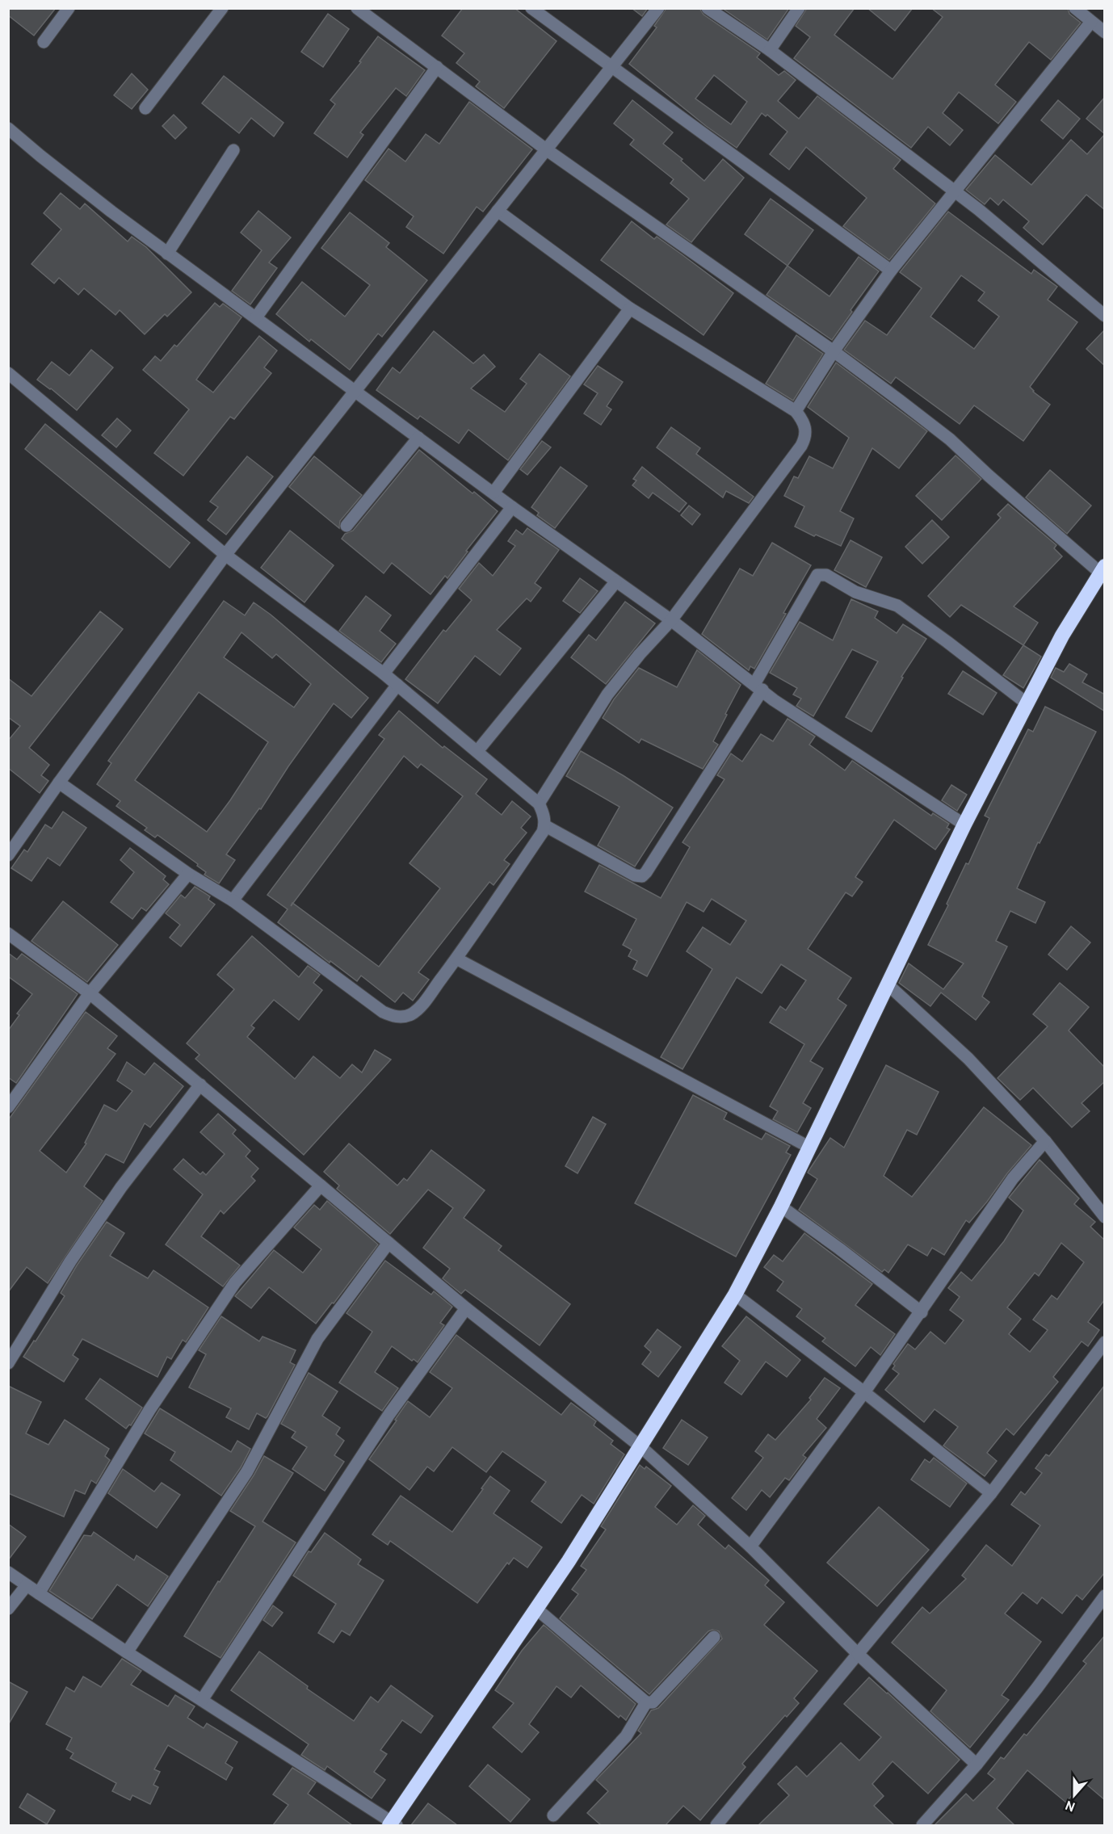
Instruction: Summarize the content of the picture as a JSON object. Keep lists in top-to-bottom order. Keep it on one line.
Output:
{"north":"bottom"}
